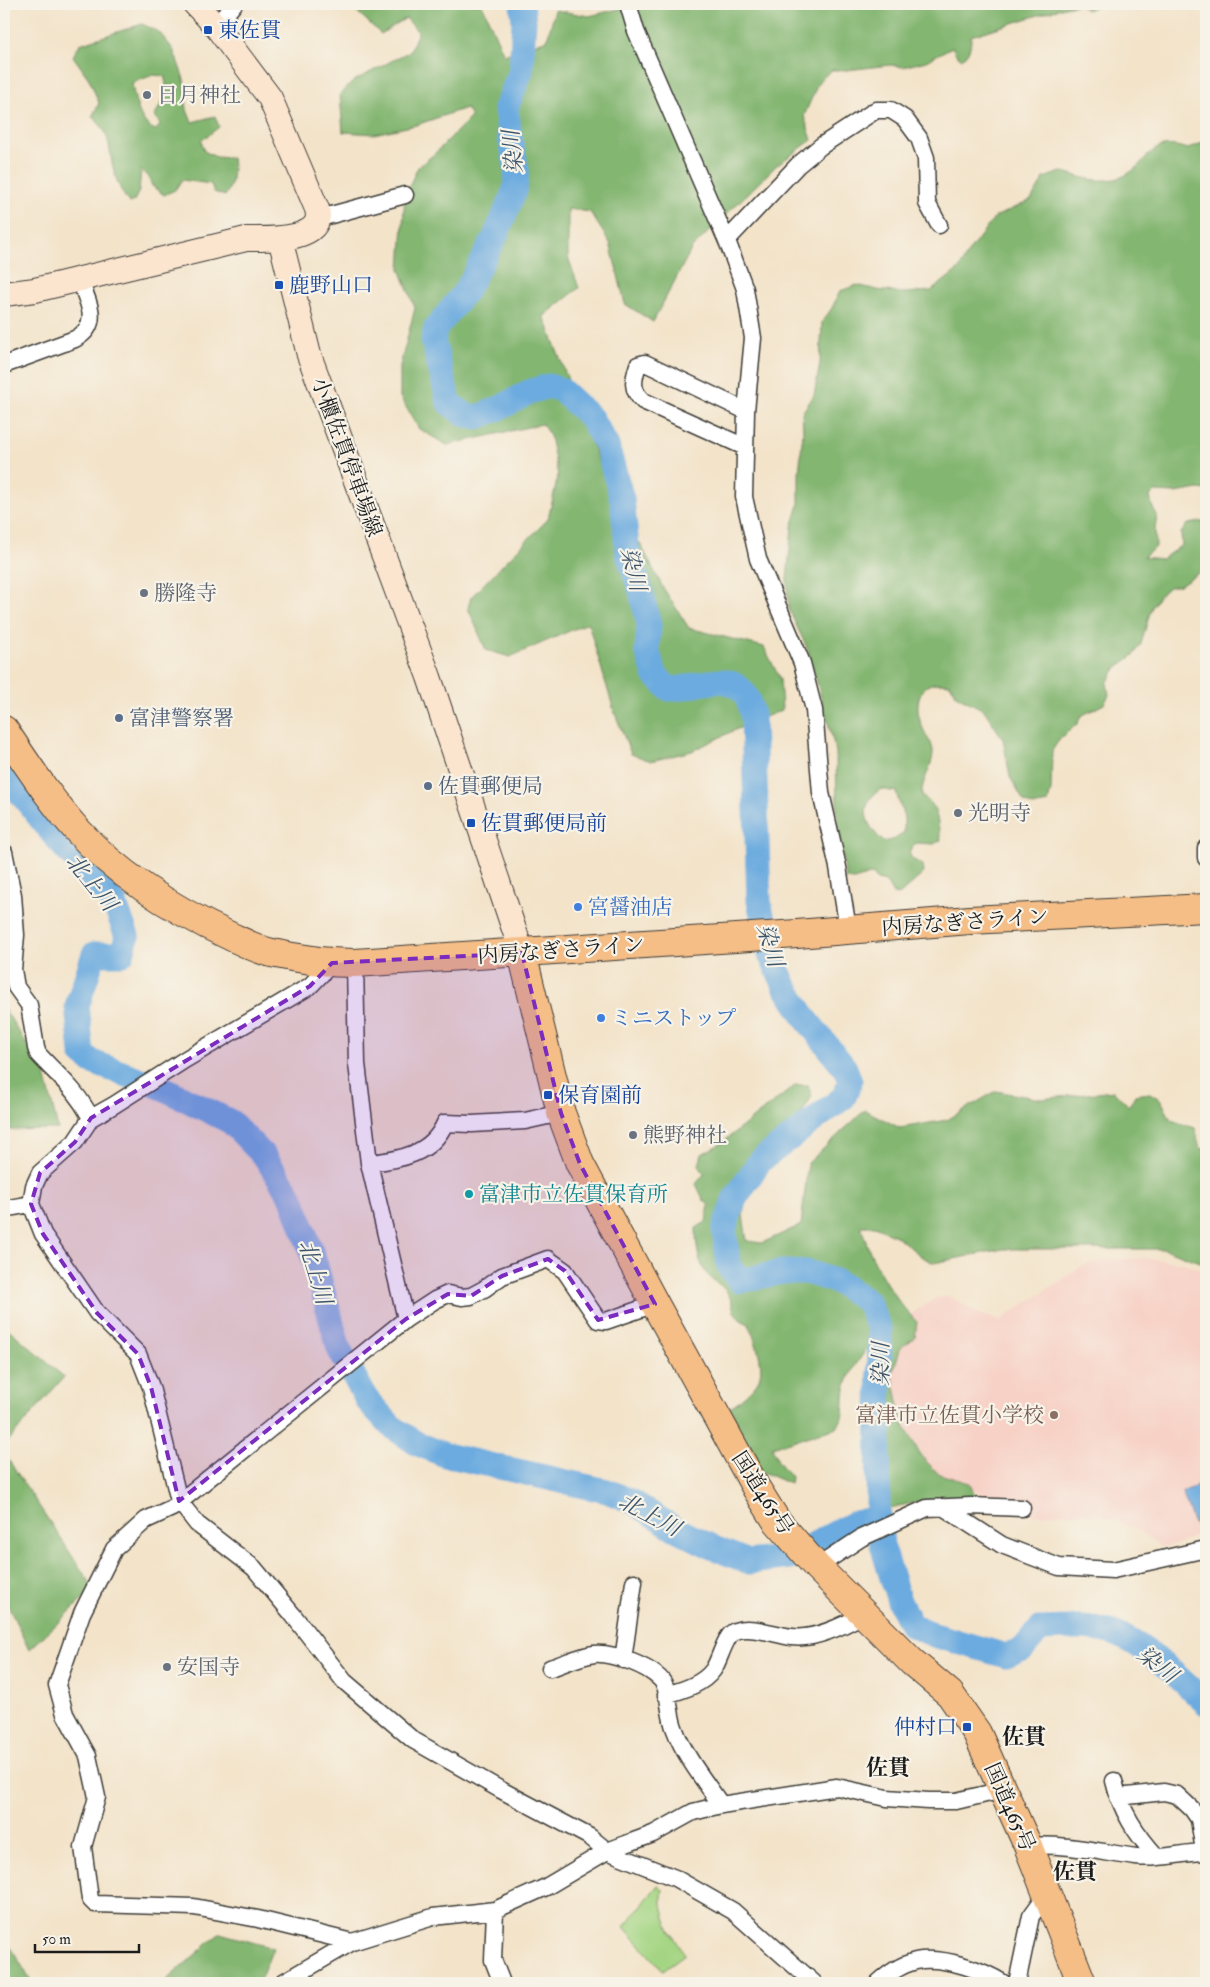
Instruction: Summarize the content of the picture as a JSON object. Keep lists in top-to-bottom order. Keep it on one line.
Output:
{"streets":{"highway":["内房なぎさライン","国道465号"],"main road":["小櫃佐貫停車場線"]},"crossings":[["小櫃佐貫停車場線","内房なぎさライン"],["小櫃佐貫停車場線","国道465号"],["内房なぎさライン","国道465号"]],"districts":["佐貫","佐貫","佐貫"],"water":["染川","北上川"],"places":{"transit":["東佐貫","鹿野山口","佐貫郵便局前","保育園前","仲村口"],"other":["日月神社","勝隆寺","富津警察署","佐貫郵便局","光明寺","宮醤油店","ミニストップ","熊野神社","富津市立佐貫保育所","富津市立佐貫小学校","安国寺"]},"scale_bar":"50 m"}
